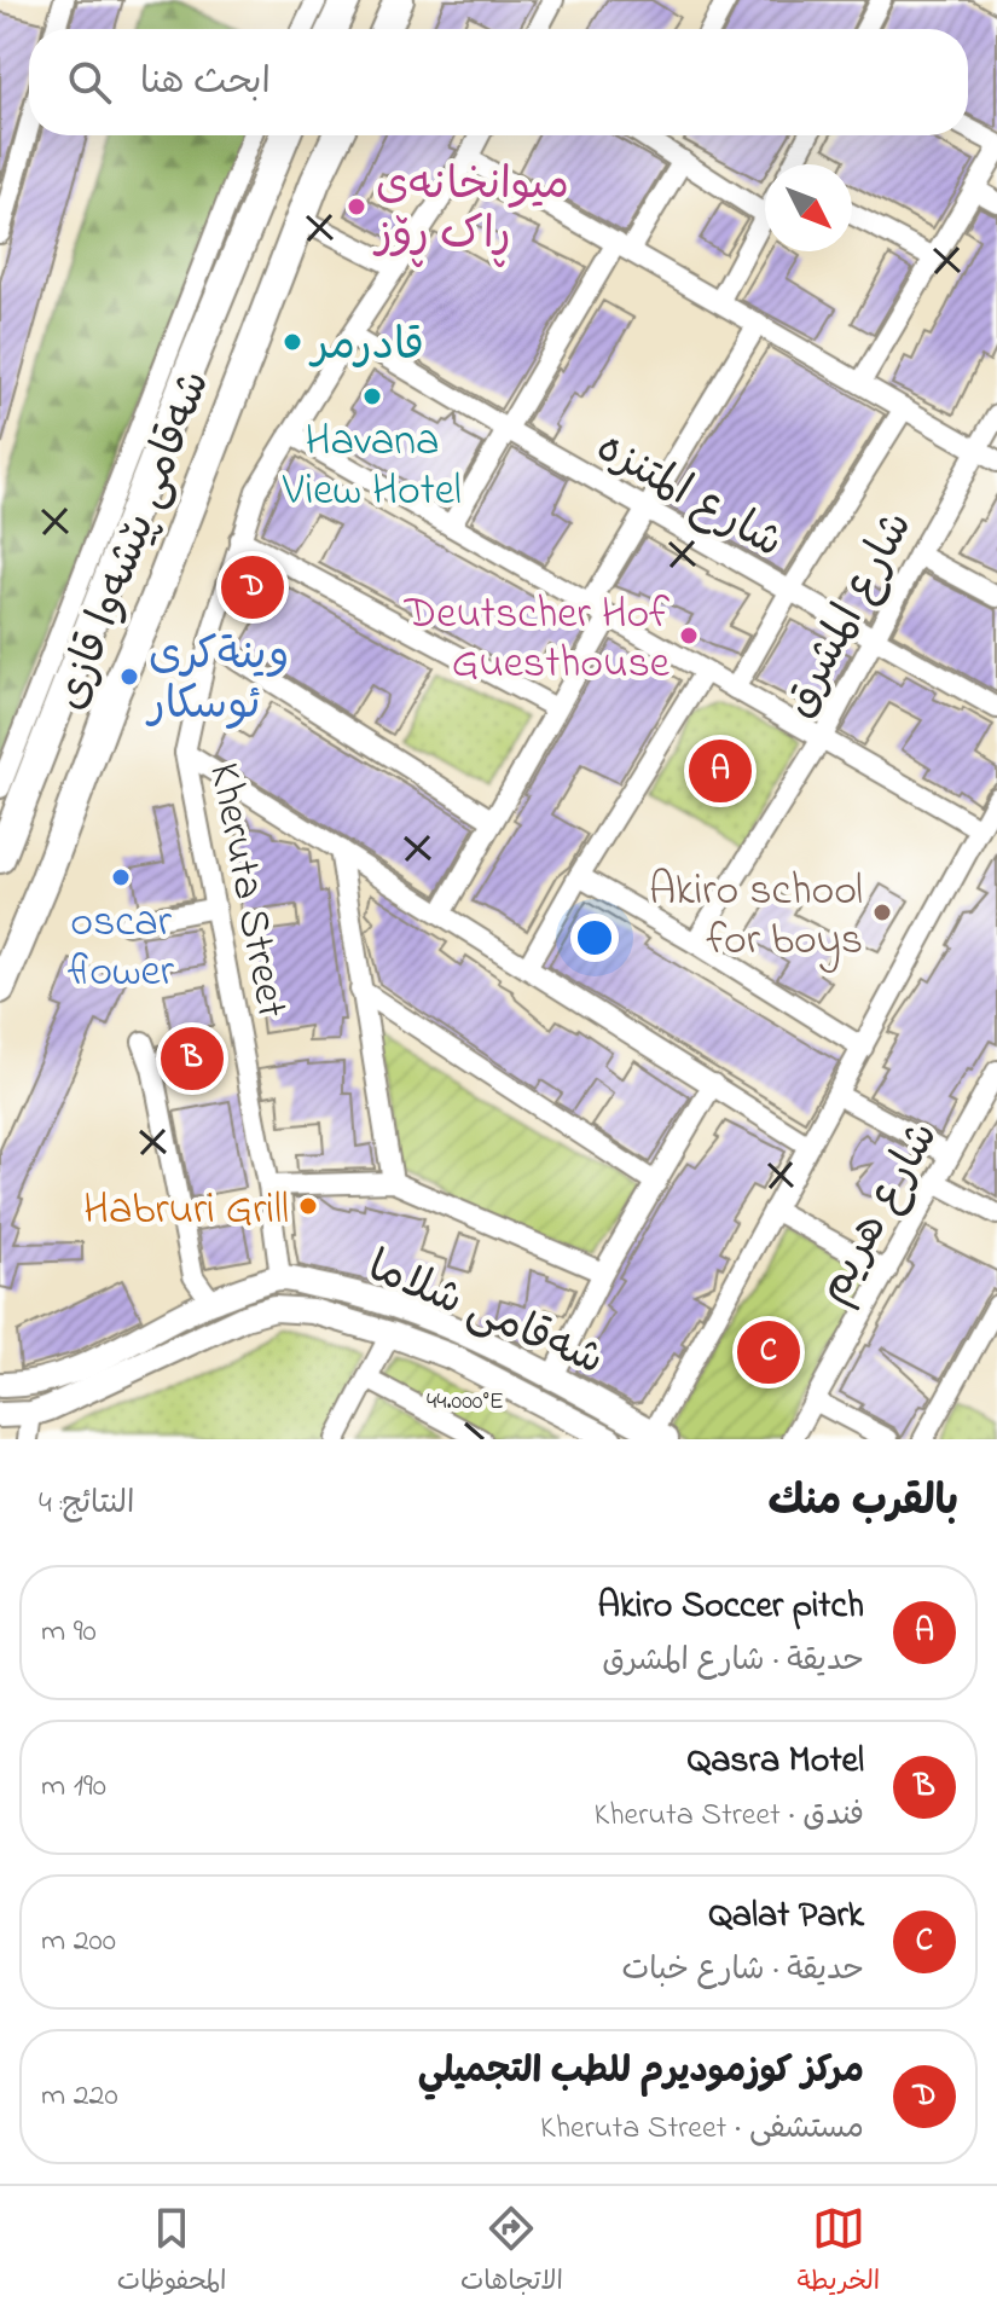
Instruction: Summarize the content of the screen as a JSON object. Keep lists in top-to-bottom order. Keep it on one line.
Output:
{"streets":{"highway":["شەقامی پێشەوا قازی"],"main road":["شەقامی شلاما"],"street":["شارع المتنزه","شارع المشرق","Kheruta Street","شارع هريم"]},"crossings":[["شارع المتنزه","شارع المشرق"],["شارع المتنزه","Kheruta Street"],["Kheruta Street","شەقامی شلاما"]],"places":["میوانخانەی ڕاک ڕۆز","قادرمر","Havana View Hotel","Deutscher Hof Guesthouse","وينةكرى ئوسكار","oscar flower","Akiro school for boys","Habruri Grill"],"north":"bottom right","page":{"search":"ابحث هنا","pins":["D","A","B","C"],"heading":["بالقرب منك","النتائج: 4"],"list":[{"mark":"A","name":"Akiro Soccer pitch","note":"حديقة · شارع المشرق","value":"90 m"},{"mark":"B","name":"Qasra Motel","note":"فندق · Kheruta Street","value":"190 m"},{"mark":"C","name":"Qalat Park","note":"حديقة · شارع خبات","value":"200 m"},{"mark":"D","name":"مركز كوزموديرم للطب التجميلي","note":"مستشفى · Kheruta Street","value":"220 m"}],"nav":["الخريطة","الاتجاهات","المحفوظات"]},"coordinates":["44.000°E"]}
